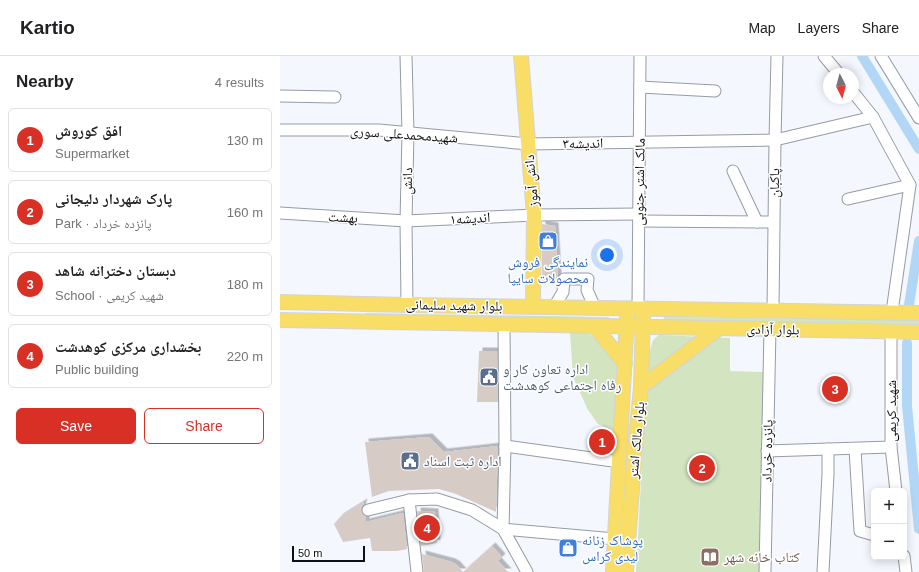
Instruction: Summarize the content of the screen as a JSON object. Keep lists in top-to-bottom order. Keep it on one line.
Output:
{"streets":{"main road":["دانش آموز","بلوار شهید سلیمانی","بلوار آزادی","بلوار مالک اشتر"],"street":["شهیدمحمدعلی سوری","اندیشه۳","دانش","مالک اشتر جنوبی","پاکبان","بهشت","اندیشه۱","شهید کریمی","پانزده خرداد"]},"crossings":[["شهیدمحمدعلی سوری","اندیشه۳"],["شهیدمحمدعلی سوری","دانش"],["شهیدمحمدعلی سوری","دانش آموز"],["اندیشه۳","دانش آموز"],["اندیشه۳","مالک اشتر جنوبی"],["اندیشه۳","پاکبان"],["دانش","بهشت"],["دانش","اندیشه۱"],["دانش","بلوار شهید سلیمانی"],["دانش آموز","اندیشه۱"],["دانش آموز","بلوار شهید سلیمانی"],["مالک اشتر جنوبی","اندیشه۱"],["مالک اشتر جنوبی","بلوار شهید سلیمانی"],["مالک اشتر جنوبی","بلوار آزادی"],["مالک اشتر جنوبی","بلوار مالک اشتر"],["پاکبان","اندیشه۱"],["پاکبان","بلوار آزادی"],["بهشت","اندیشه۱"],["بلوار شهید سلیمانی","بلوار آزادی"],["بلوار شهید سلیمانی","بلوار مالک اشتر"],["بلوار آزادی","شهید کریمی"],["بلوار آزادی","بلوار مالک اشتر"],["بلوار آزادی","پانزده خرداد"]],"places":{"shop":["نمایندگی فروش محصولات سایپا","پوشاک زنانه لیدی کراس"],"public building":["اداره تعاون کار و رفاه اجتماعی کوهدشت","اداره ثبت اسناد"],"library":["کتاب خانه شهر"]},"scale_bar":"50 m","north":"bottom","page":{"header":"Kartio","nav":["Map","Layers","Share"],"heading":["Nearby","4 results"],"list":[{"mark":"1","name":"افق کوروش","note":"Supermarket","value":"130 m"},{"mark":"2","name":"پارک شهردار دلیجانی","note":"Park · پانزده خرداد","value":"160 m"},{"mark":"3","name":"دبستان دخترانه شاهد","note":"School · شهید کریمی","value":"180 m"},{"mark":"4","name":"بخشداری مرکزی کوهدشت","note":"Public building","value":"220 m"}],"pins":["3","1","2","4"],"buttons":["Save","Share"],"map_buttons":["+","−"],"scale":"50 m"}}
